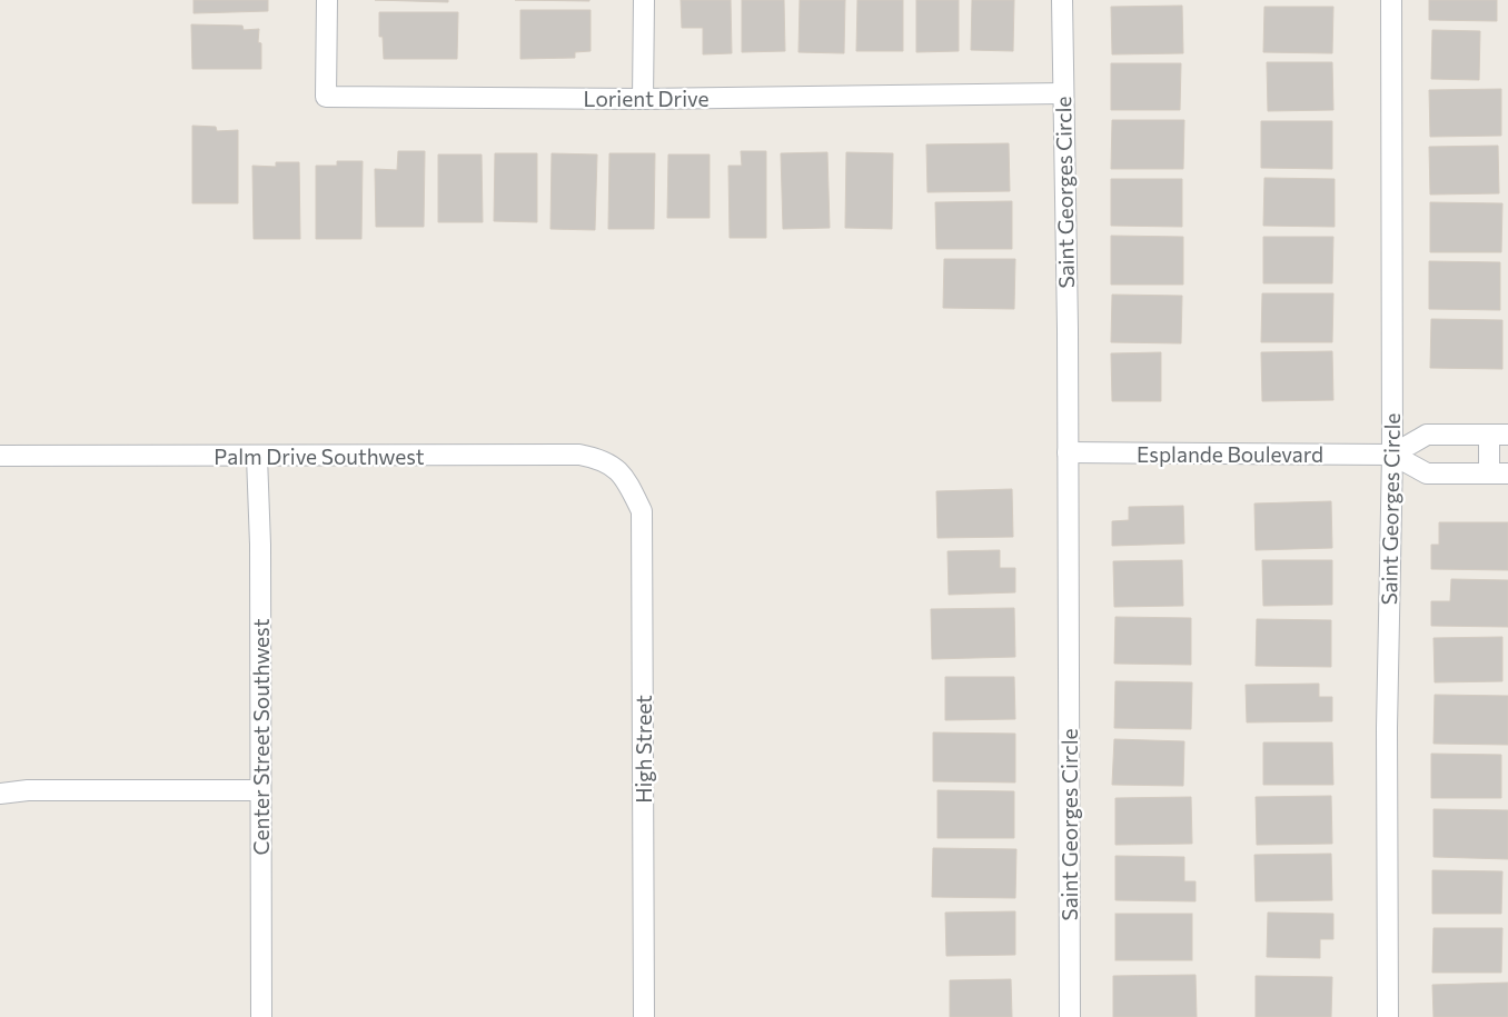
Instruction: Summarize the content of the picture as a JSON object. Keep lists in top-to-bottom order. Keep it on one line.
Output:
{"streets":{"street":["Lorient Drive","Saint Georges Circle","Esplande Boulevard","Palm Drive Southwest","Center Street Southwest","High Street"]},"crossings":[["Lorient Drive","Saint Georges Circle"],["Saint Georges Circle","Esplande Boulevard"],["Palm Drive Southwest","Center Street Southwest"],["Palm Drive Southwest","High Street"]]}
